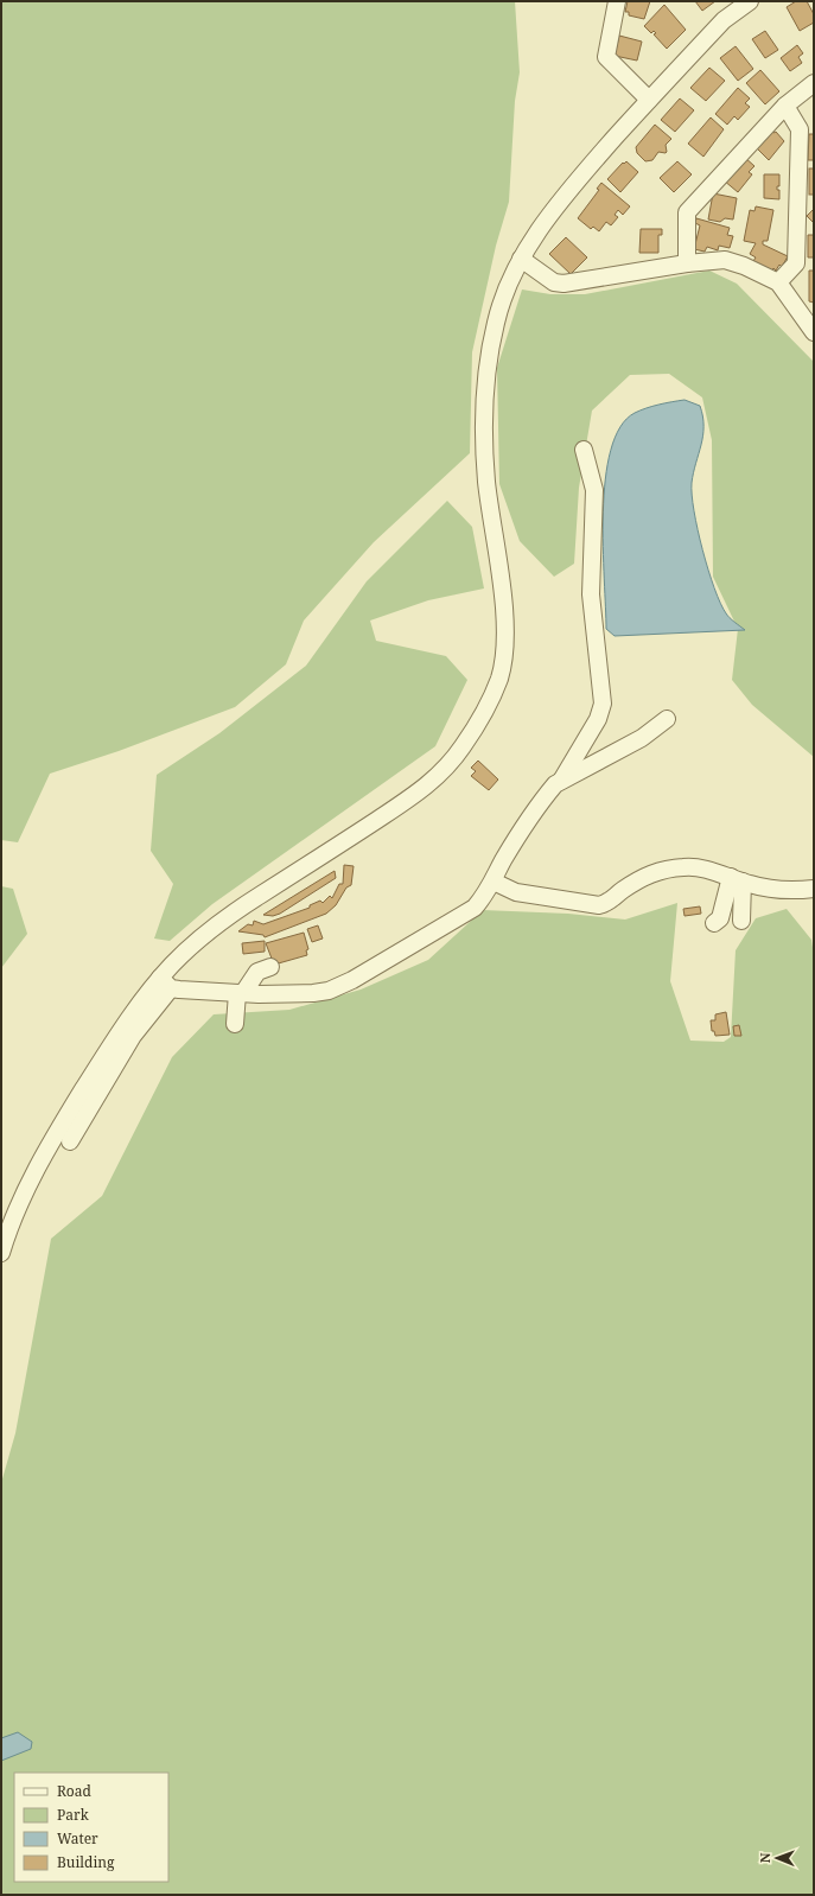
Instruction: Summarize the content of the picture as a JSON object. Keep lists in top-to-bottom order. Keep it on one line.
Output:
{"legend":["Road","Park","Water","Building"],"north":"left"}
